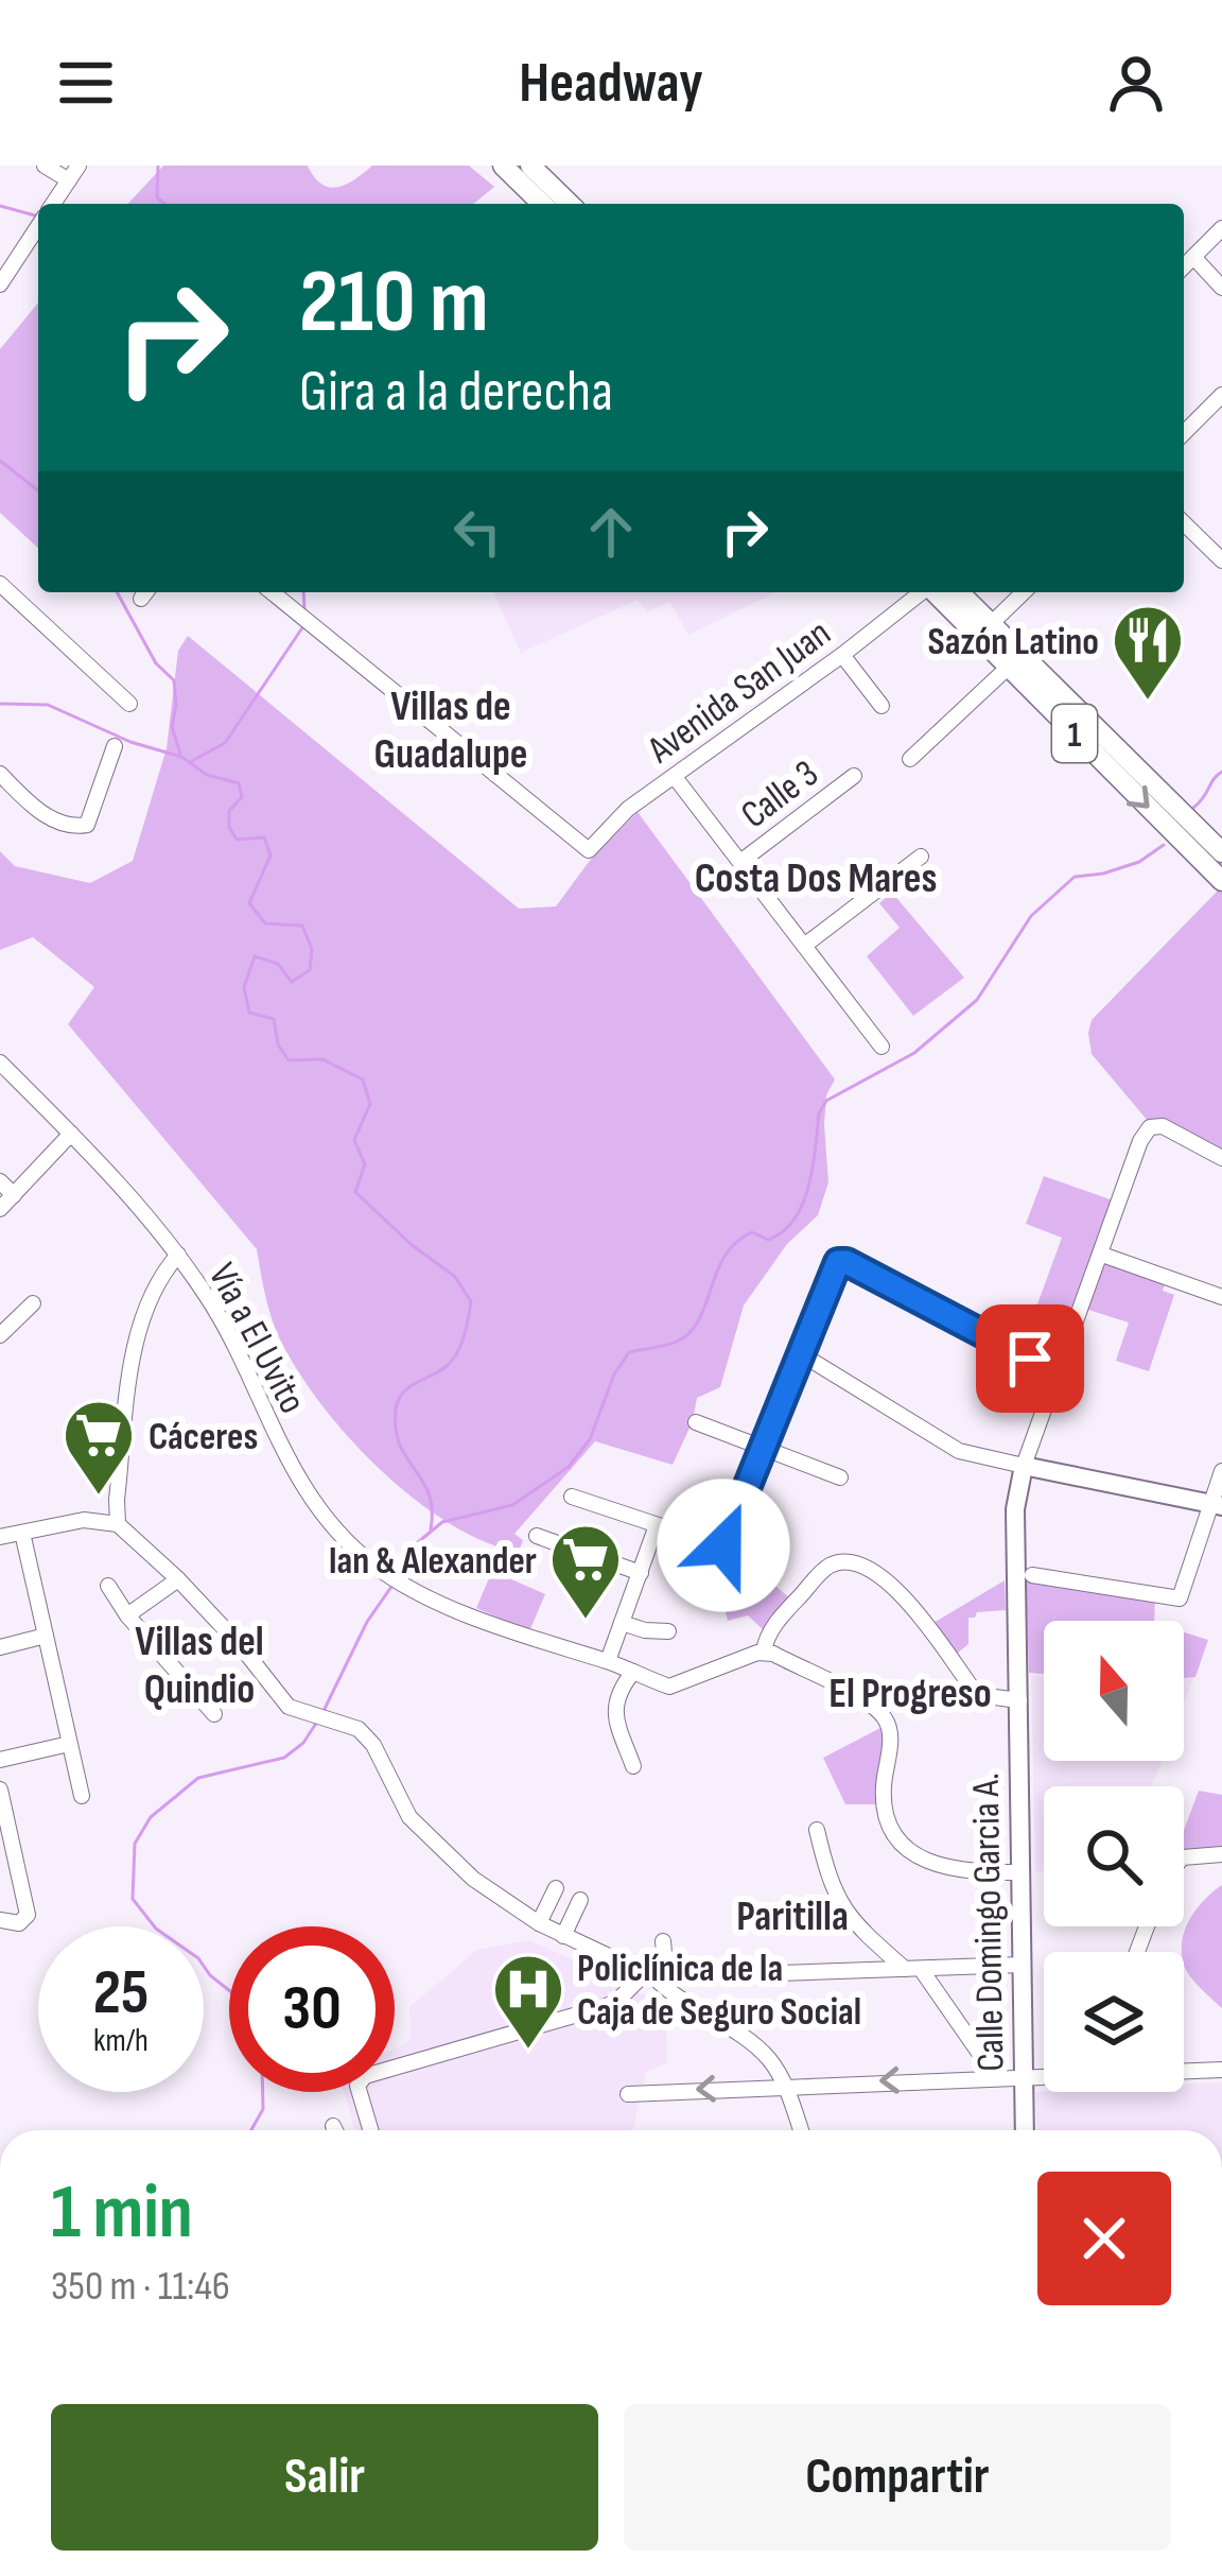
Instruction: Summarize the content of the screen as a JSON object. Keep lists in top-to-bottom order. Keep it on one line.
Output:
{"streets":{"highway":["1"],"main road":["Calle Domingo Garcia A."],"street":["Avenida San Juan","Calle 3","Vía a El Uvito"]},"districts":["Villas de Guadalupe","Costa Dos Mares","Villas del Quindio","El Progreso","Paritilla"],"places":{"restaurant":["Sazón Latino"],"supermarket":["Cáceres","Ian & Alexander"],"hospital":["Policlínica de la Caja de Seguro Social"]},"north":"top","page":{"header":"Headway","turn":["210 m","Gira a la derecha"],"speed":"25 km/h","limit":"30","heading":["1 min","350 m · 11:46"],"buttons":["Salir","Compartir"]}}
